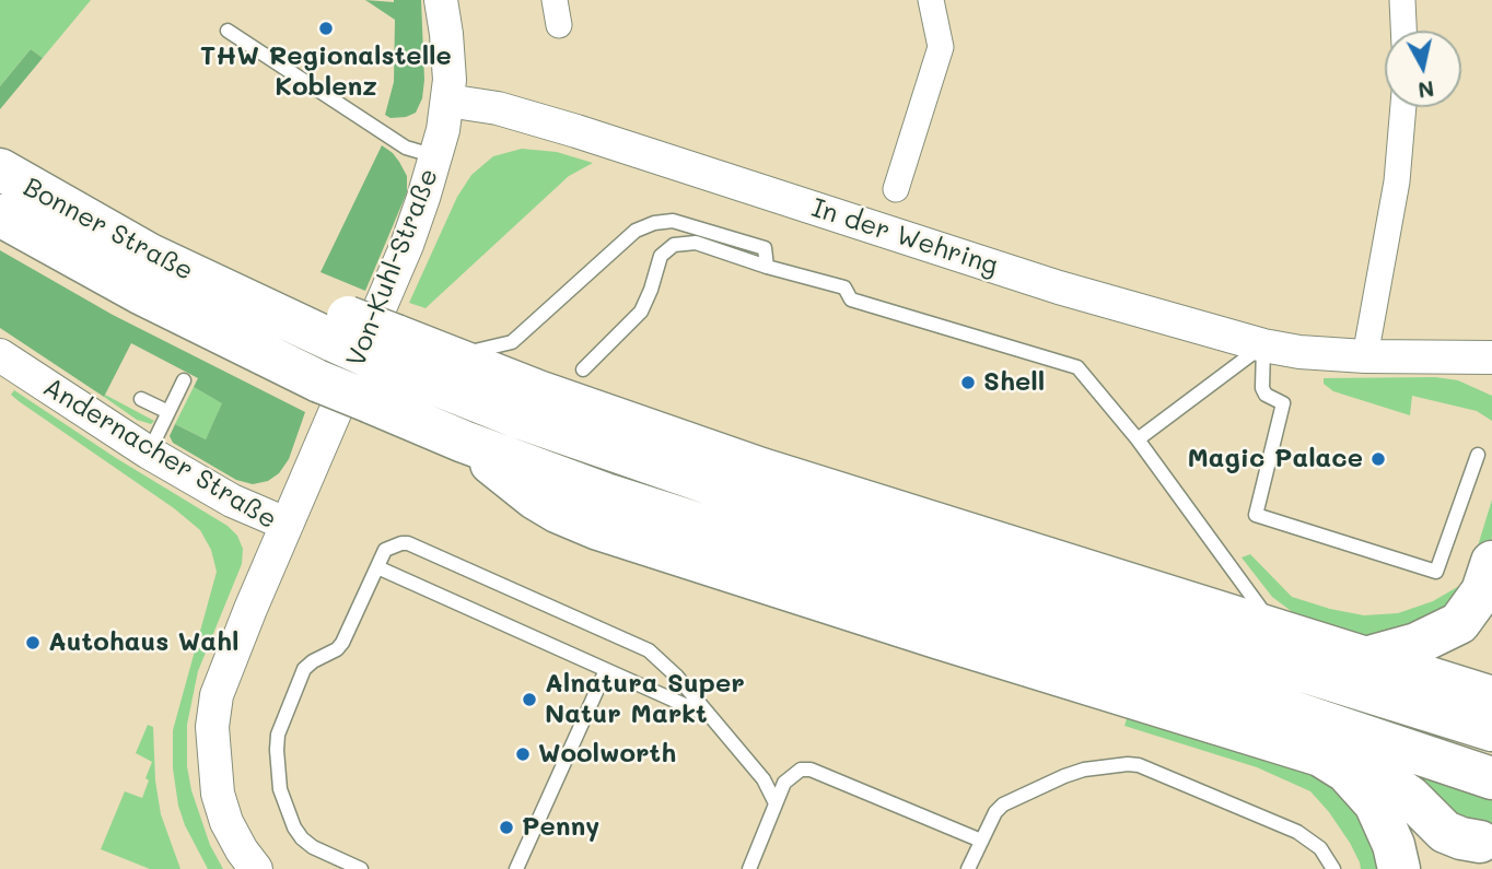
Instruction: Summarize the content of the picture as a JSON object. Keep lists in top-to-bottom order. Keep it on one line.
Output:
{"streets":{"highway":["Bonner Straße"],"street":["In der Wehring","Von-Kuhl-Straße","Andernacher Straße"]},"crossings":[["In der Wehring","Von-Kuhl-Straße"],["Von-Kuhl-Straße","Andernacher Straße"]],"places":["THW Regionalstelle Koblenz","Shell","Magic Palace","Autohaus Wahl","Alnatura Super Natur Markt","Woolworth","Penny"],"north":"bottom"}
